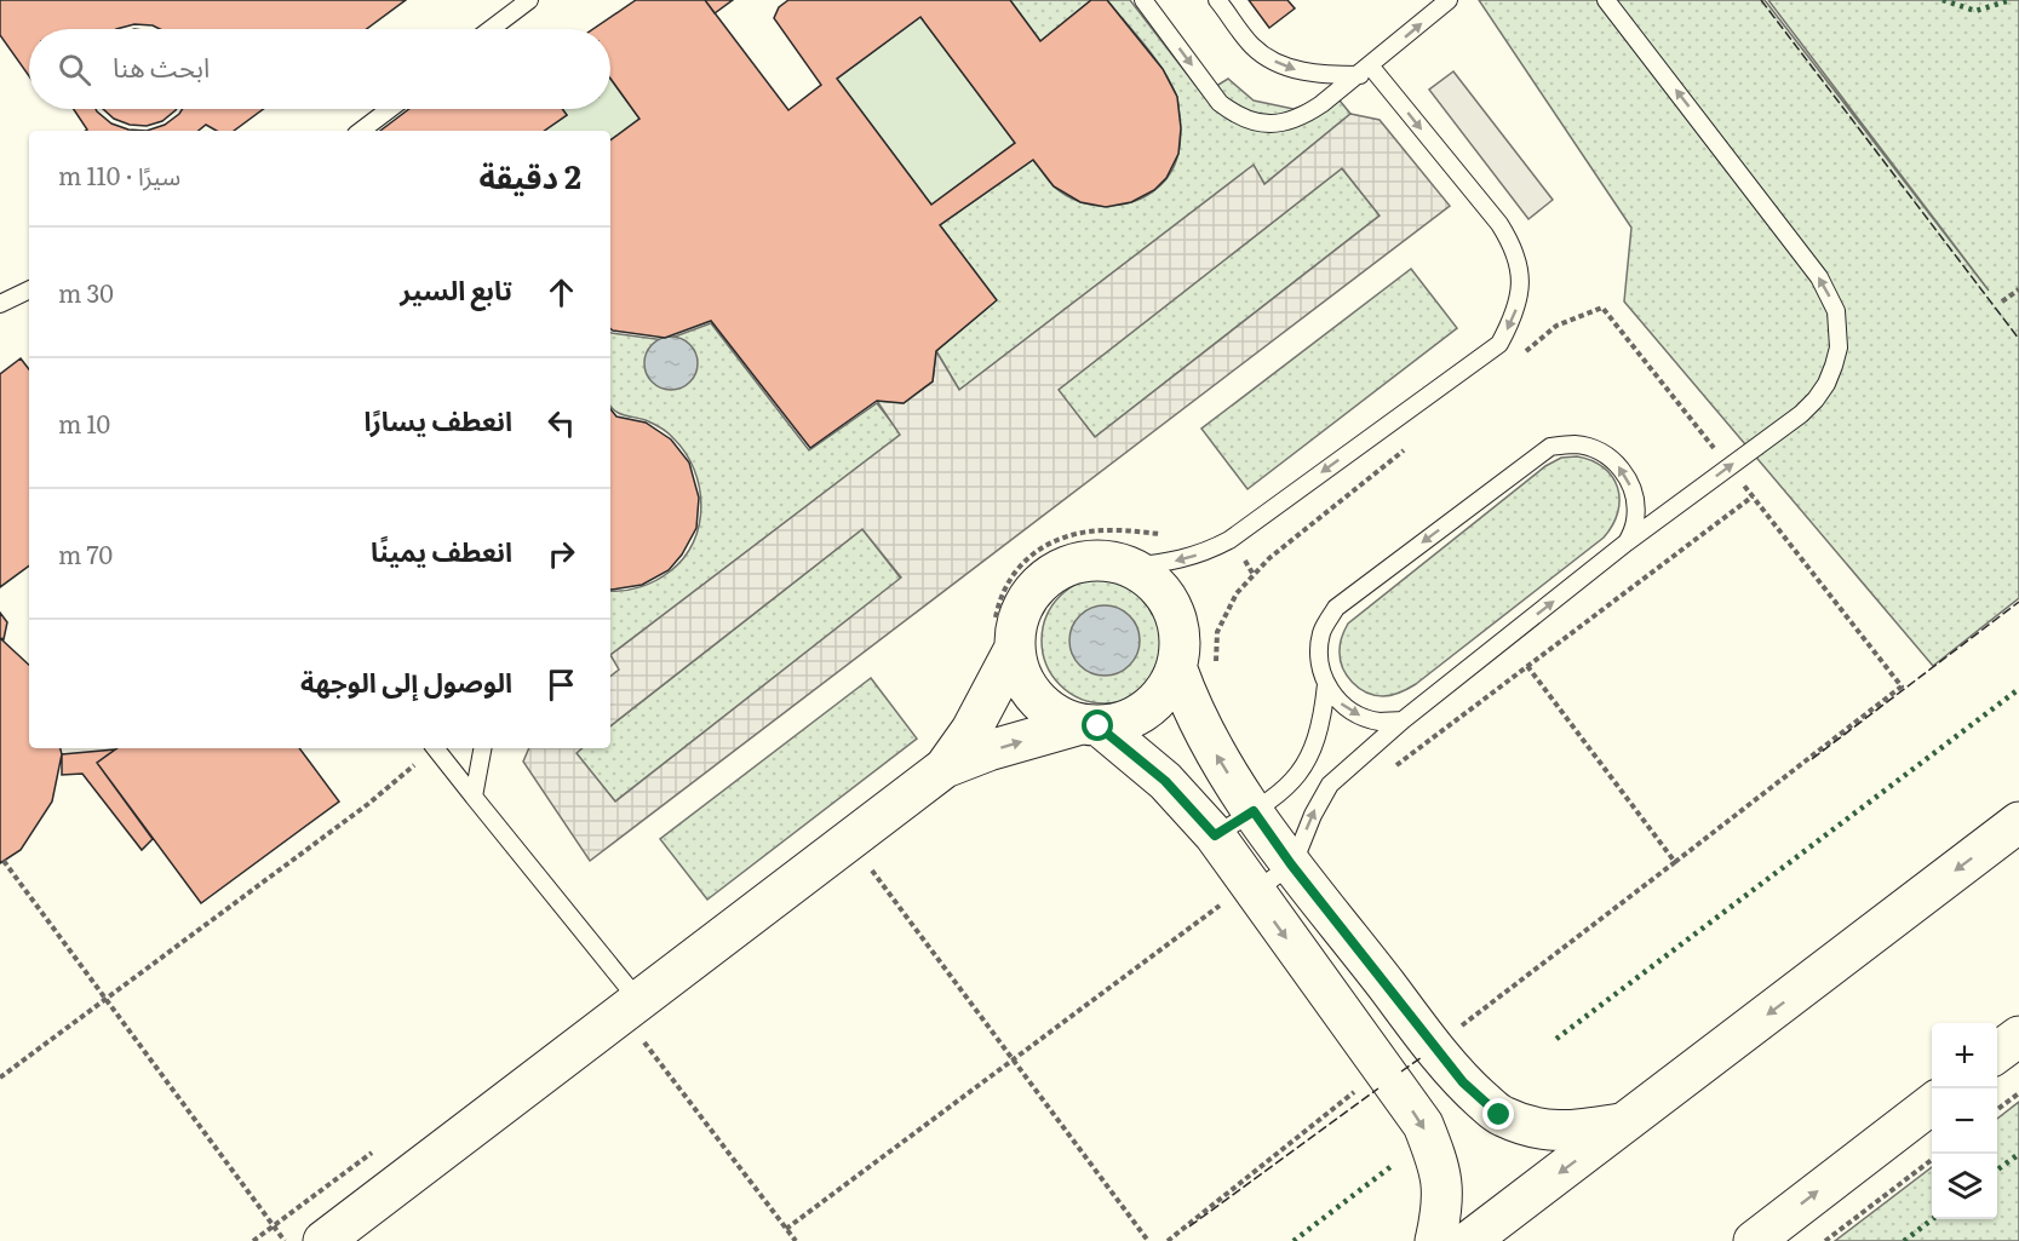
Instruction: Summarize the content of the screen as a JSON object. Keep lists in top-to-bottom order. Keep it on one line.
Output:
{"page":{"search":"ابحث هنا","heading":["2 دقيقة","سيرًا · 110 m"],"list":[["تابع السير","30 m"],["انعطف يسارًا","10 m"],["انعطف يمينًا","70 m"],"الوصول إلى الوجهة"],"map_buttons":["+","−"]}}
